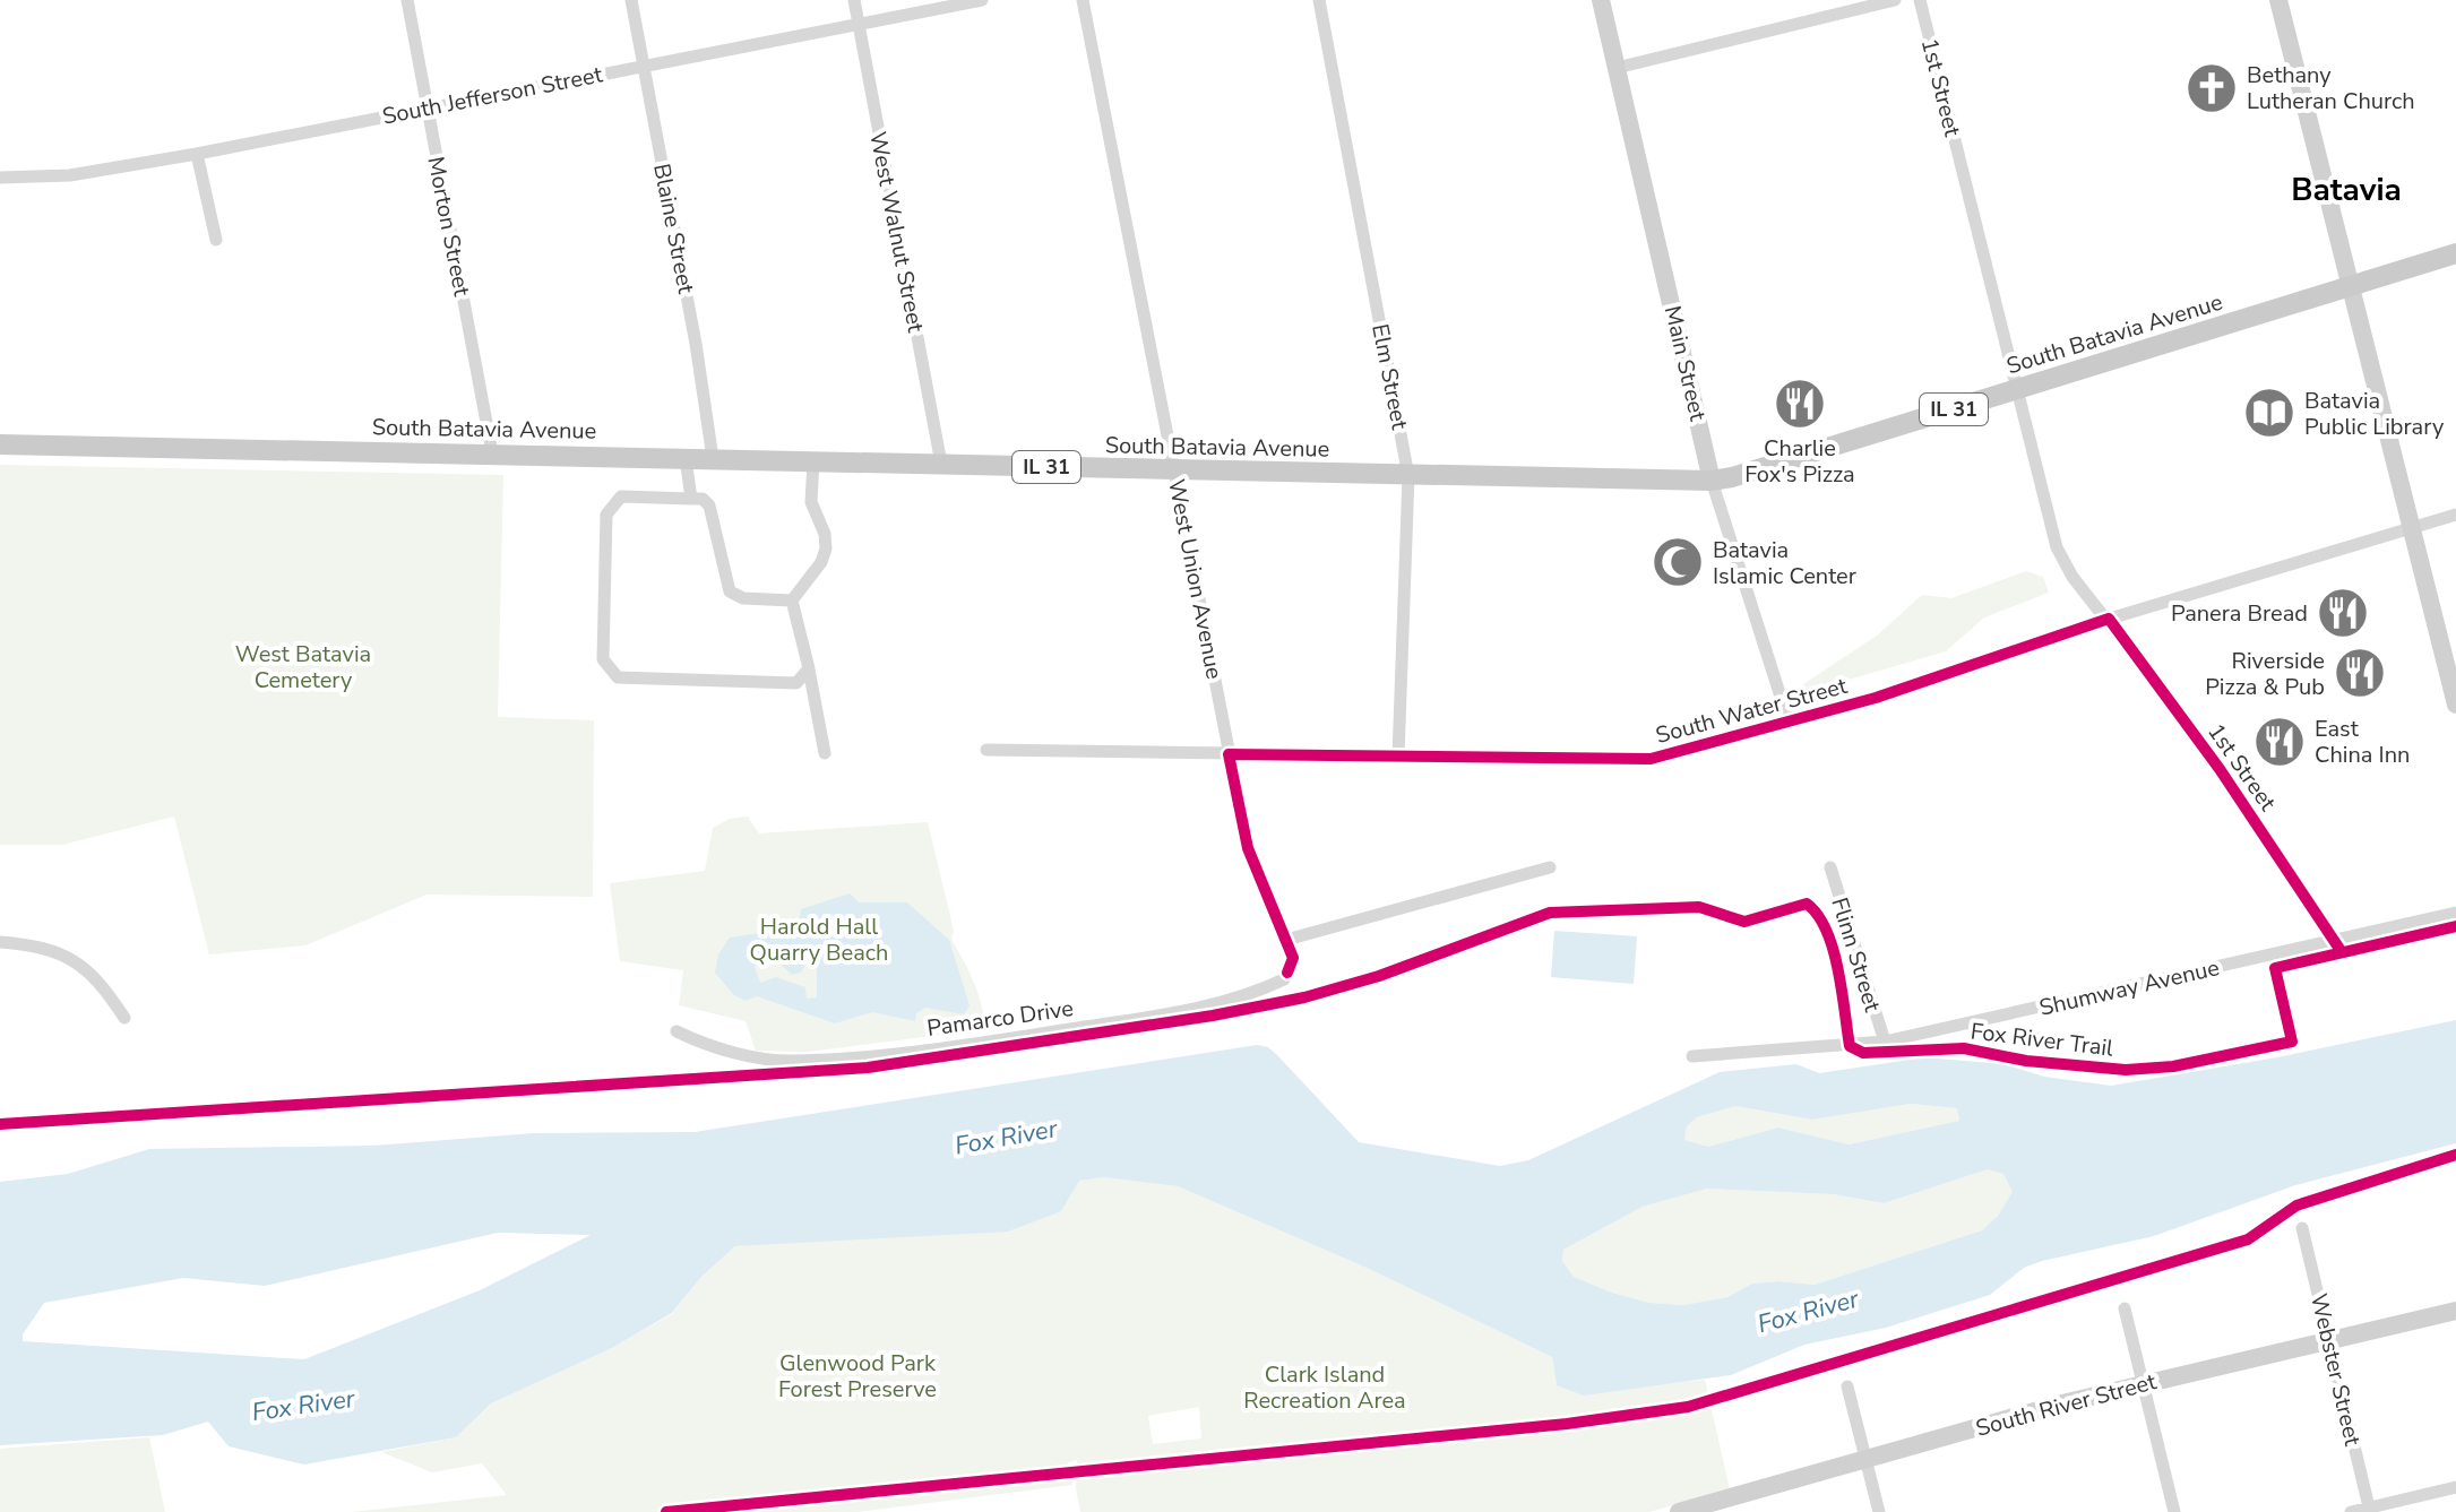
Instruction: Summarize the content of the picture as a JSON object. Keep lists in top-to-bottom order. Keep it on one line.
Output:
{"streets":{"main road":["South Batavia Avenue","Main Street","IL 31","South River Street"],"street":["1st Street","South Jefferson Street","Morton Street","Blaine Street","West Walnut Street","Elm Street","West Union Avenue","South Water Street","Flinn Street","Shumway Avenue","Pamarco Drive","Webster Street"],"cycle path":["Fox River Trail"]},"crossings":[["1st Street","South Batavia Avenue"],["1st Street","South Water Street"],["1st Street","Shumway Avenue"],["South Jefferson Street","Morton Street"],["South Jefferson Street","Blaine Street"],["South Jefferson Street","West Walnut Street"],["Morton Street","South Batavia Avenue"],["Blaine Street","South Batavia Avenue"],["West Walnut Street","South Batavia Avenue"],["South Batavia Avenue","Main Street"],["South Batavia Avenue","Elm Street"],["South Batavia Avenue","IL 31"],["South Batavia Avenue","West Union Avenue"],["Main Street","South Water Street"],["Elm Street","South Water Street"],["West Union Avenue","South Water Street"],["West Union Avenue","Pamarco Drive"],["Flinn Street","Shumway Avenue"],["Webster Street","South River Street"]],"districts":["Batavia"],"water":["Fox River"],"parks":["West Batavia Cemetery","Harold Hall Quarry Beach","Glenwood Park Forest Preserve","Clark Island Recreation Area"],"places":{"church":["Bethany Lutheran Church"],"restaurant":["Charlie Fox's Pizza","Panera Bread","Riverside Pizza & Pub","East China Inn"],"library":["Batavia Public Library"],"mosque":["Batavia Islamic Center"]}}
